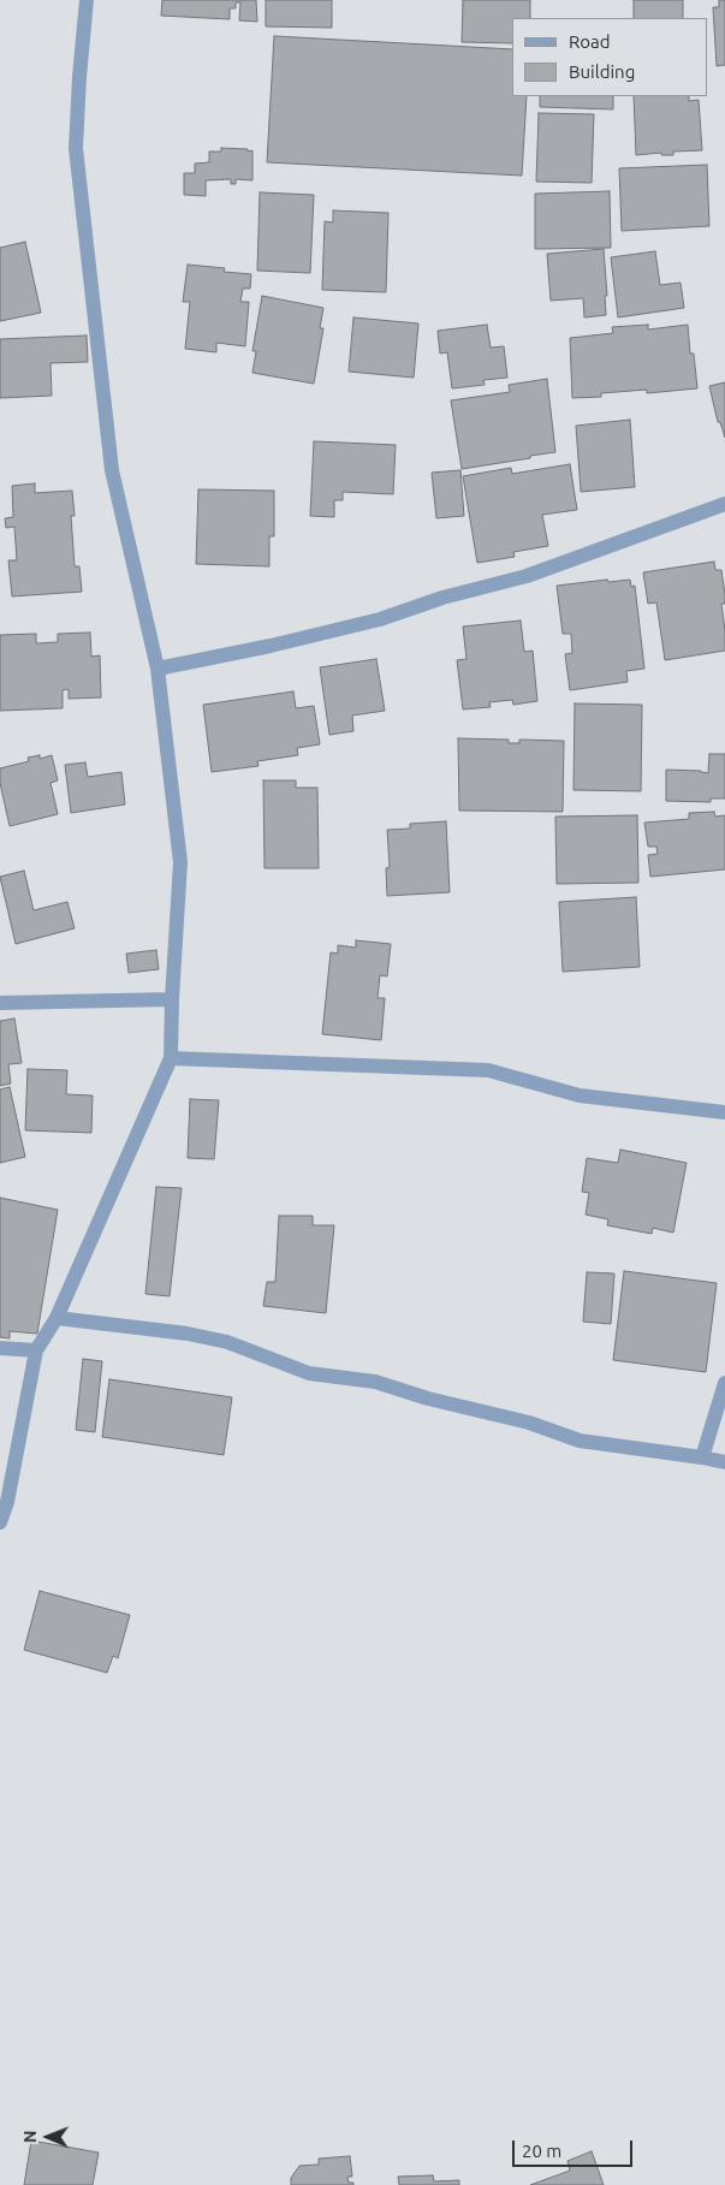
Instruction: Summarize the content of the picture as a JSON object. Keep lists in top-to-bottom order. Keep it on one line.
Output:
{"legend":["Road","Building"],"scale_bar":"20 m","north":"left"}
